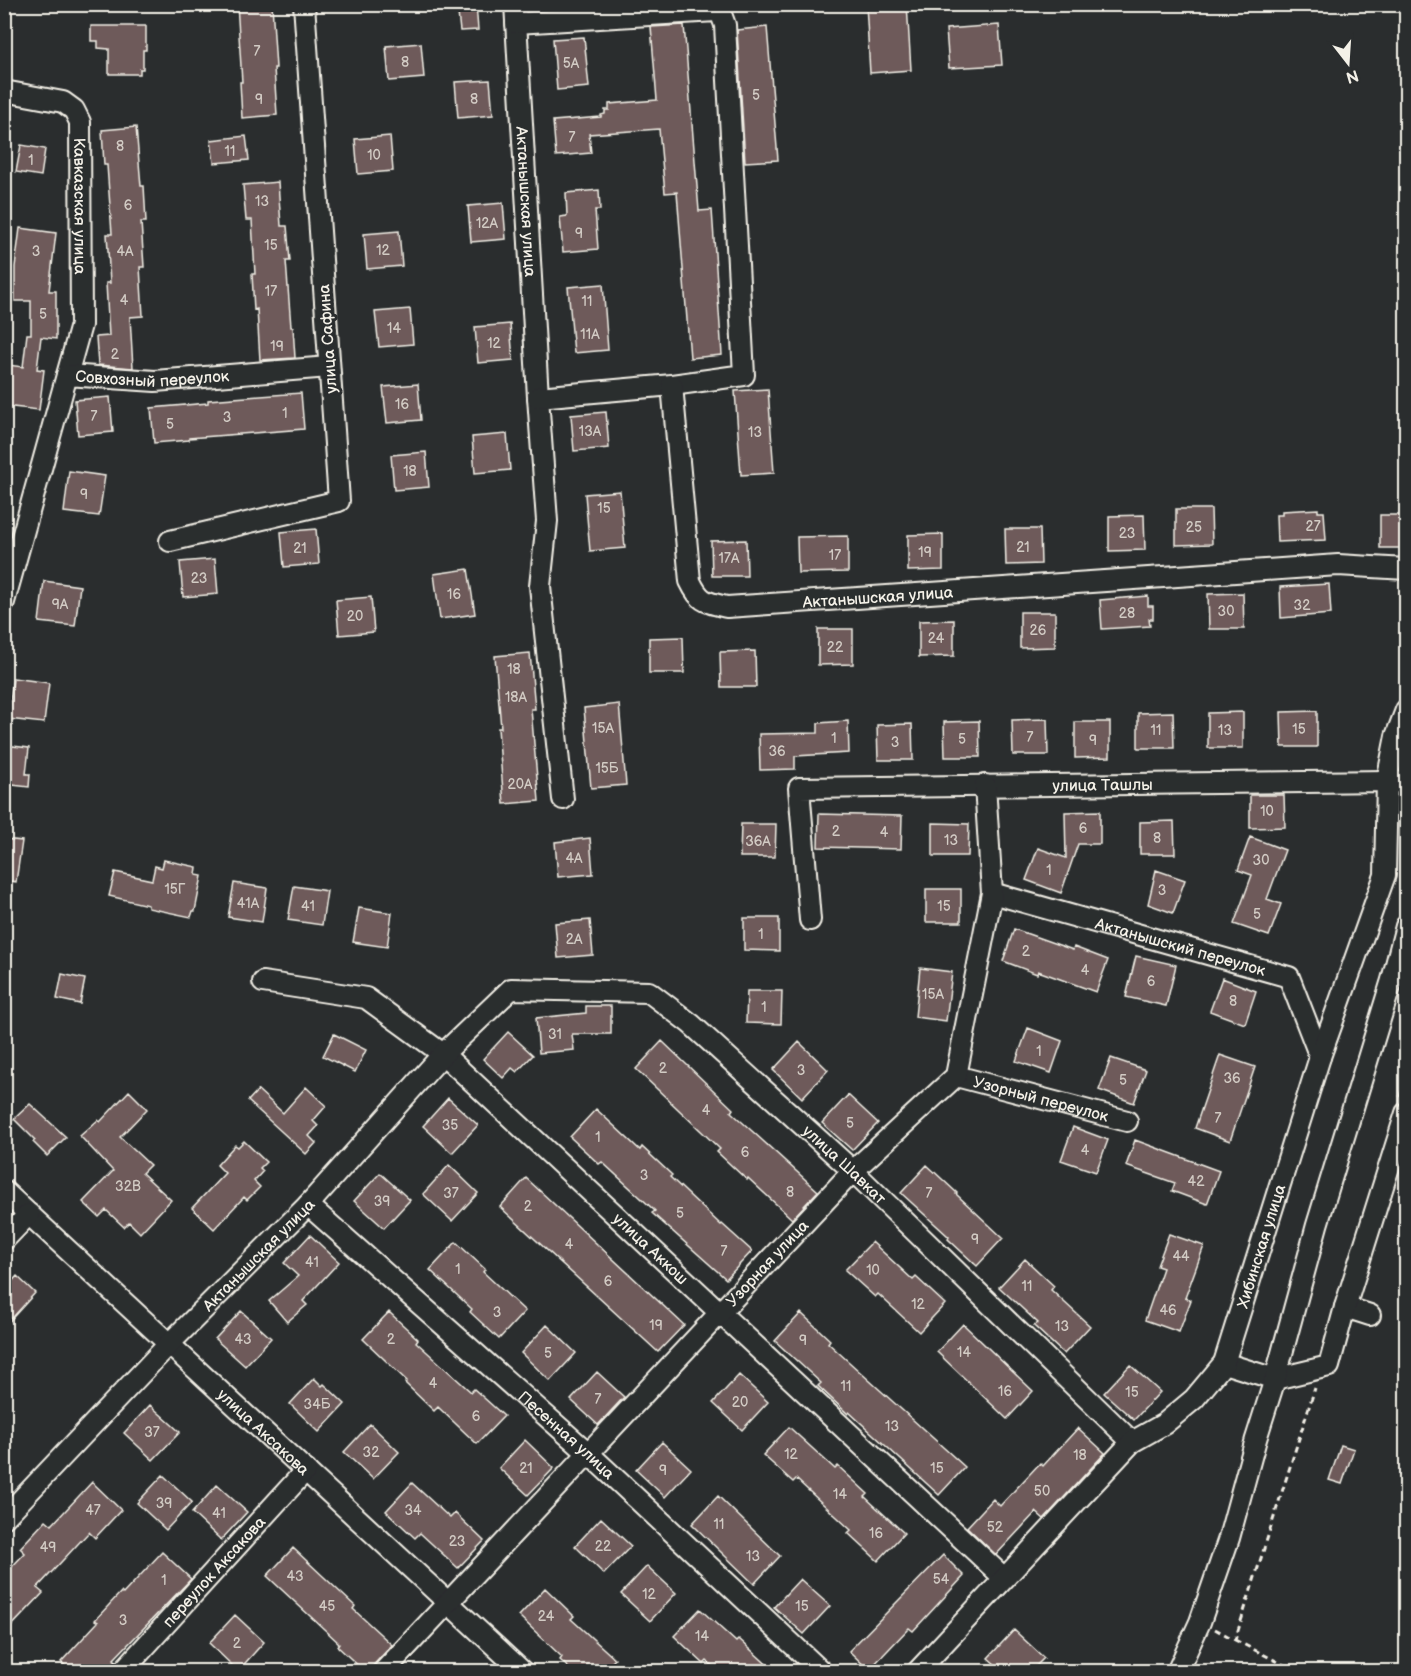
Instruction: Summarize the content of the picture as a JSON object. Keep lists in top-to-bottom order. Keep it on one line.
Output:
{"streets":{"street":["Актанышская улица","Кавказская улица","улица Сафина","Совхозный переулок","улица Ташлы","Актанышский переулок","Узорный переулок","улица Шавкат","Хибинская улица","улица Аккош","Узорная улица","улица Аксакова","Песенная улица","переулок Аксакова"]},"crossings":[["Актанышская улица","улица Шавкат"],["Актанышская улица","улица Аккош"],["Актанышская улица","улица Аксакова"],["Актанышская улица","Песенная улица"],["Кавказская улица","Совхозный переулок"],["улица Сафина","Совхозный переулок"],["улица Ташлы","Хибинская улица"],["Актанышский переулок","Хибинская улица"],["Узорный переулок","Узорная улица"],["улица Шавкат","Хибинская улица"],["улица Шавкат","Узорная улица"],["Хибинская улица","улица Аккош"],["улица Аккош","Узорная улица"],["Узорная улица","улица Аксакова"],["Узорная улица","Песенная улица"],["улица Аксакова","переулок Аксакова"]],"house_numbers":["7","8","5А","5","9","8","7","8","11","10","1","13","6","12А","9","15","12","3","4А","17","4","11","5","14","11А","12","19","2","16","1","7","3","5","13А","13","18","9","15","27","25","23","21","21","19","17","17А","23","16","9А","32","30","28","20","26","24","22","18","18А","15А","15","11","13","7","1","5","9","3","36","15Б","20А","10","6","2","4","8","13","36А","4А","30","1","15Г","3","41А","41","15","5","1","2А","2","4","6","15А","8","1","31","1","2","3","36","5","4","7","5","35","1","4","6","3","42","32В","8","37","7","39","2","5","9","4","7","44","41","1","10","6","11","12","46","3","19","13","43","2","9","14","5","4","11","16","15","7","20","34Б","6","13","37","32","12","18","21","15","9","50","14","39","47","34","41","11","52","16","23","22","49","13","43","54","1","12","45","15","24","3","14","2"],"north":"bottom"}
